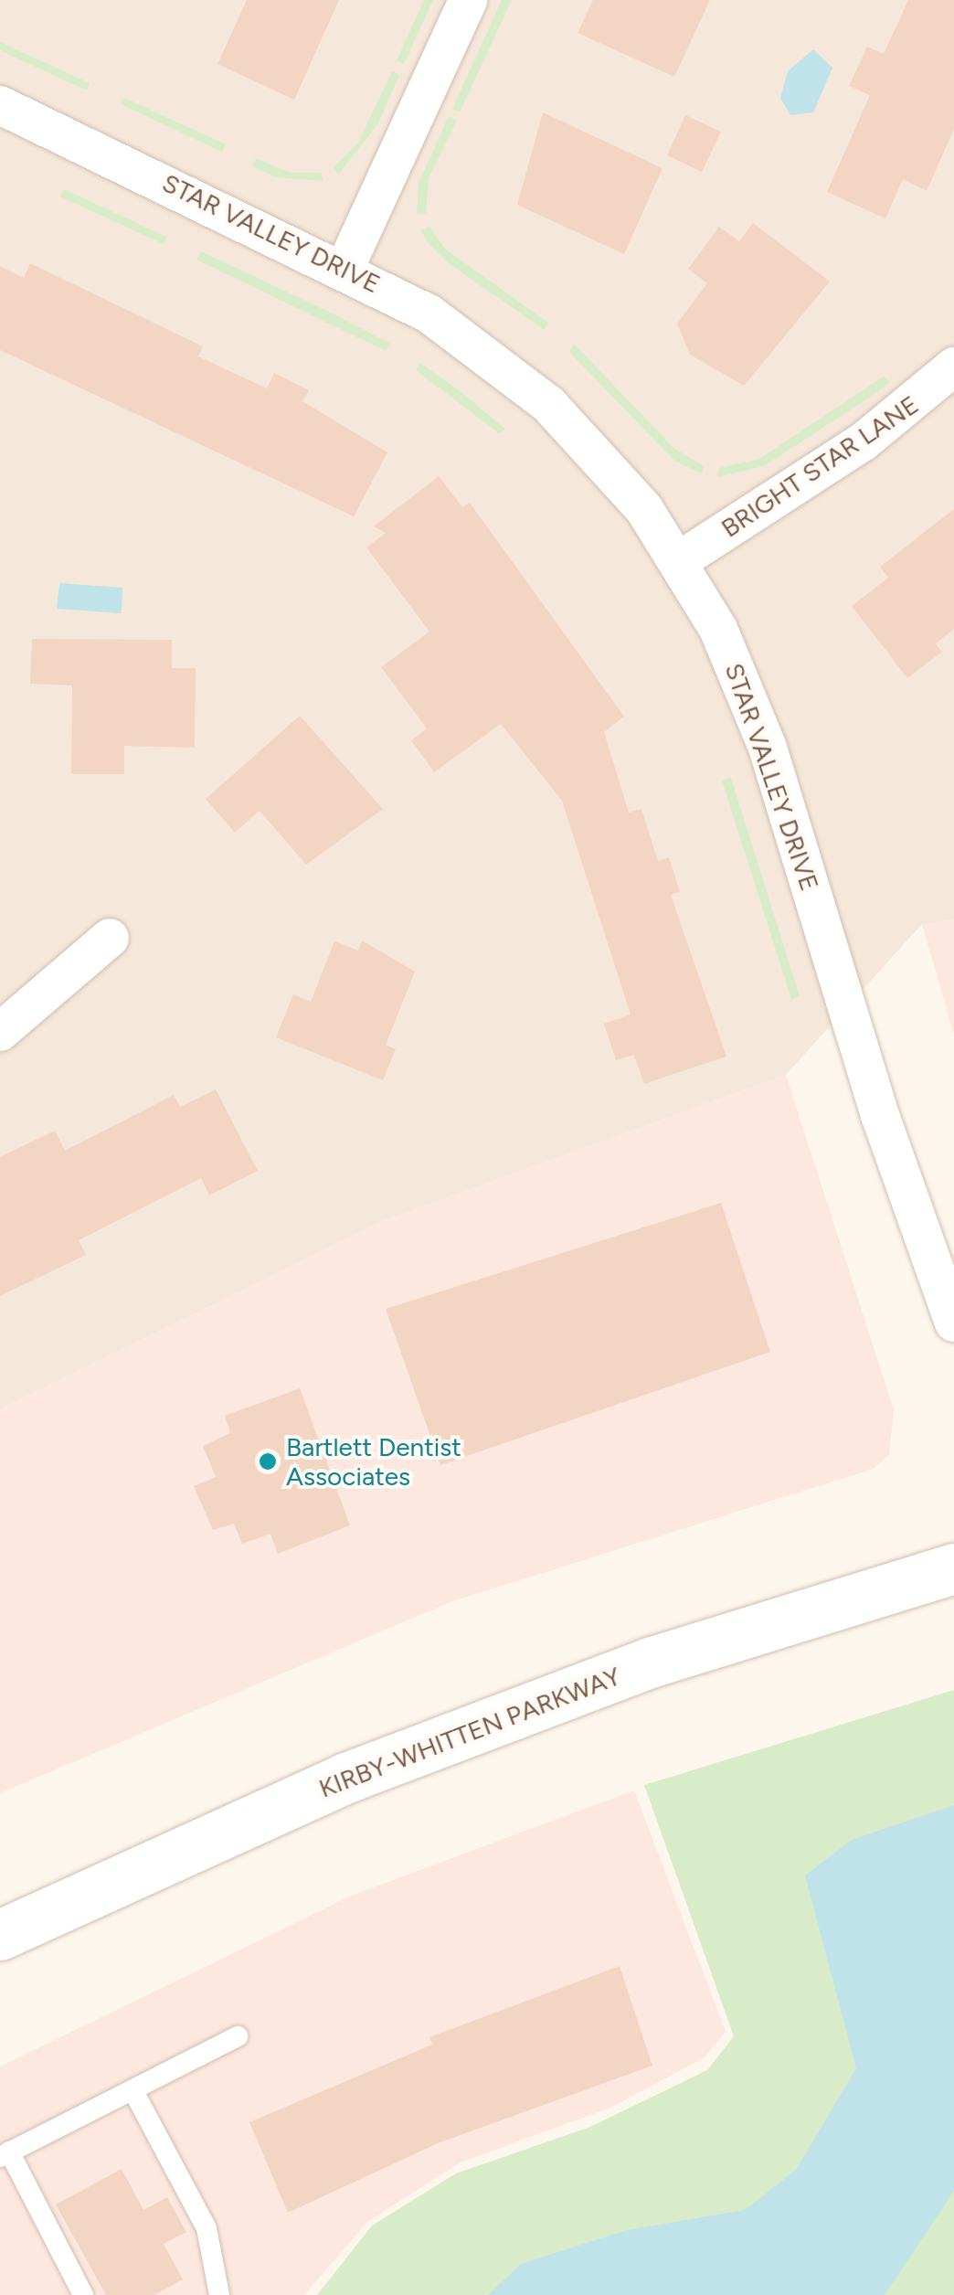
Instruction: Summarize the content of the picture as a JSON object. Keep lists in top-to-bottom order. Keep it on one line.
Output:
{"streets":{"main road":["KIRBY-WHITTEN PARKWAY"],"street":["STAR VALLEY DRIVE","BRIGHT STAR LANE"]},"crossings":[["STAR VALLEY DRIVE","BRIGHT STAR LANE"]],"places":["Bartlett Dentist Associates"]}
